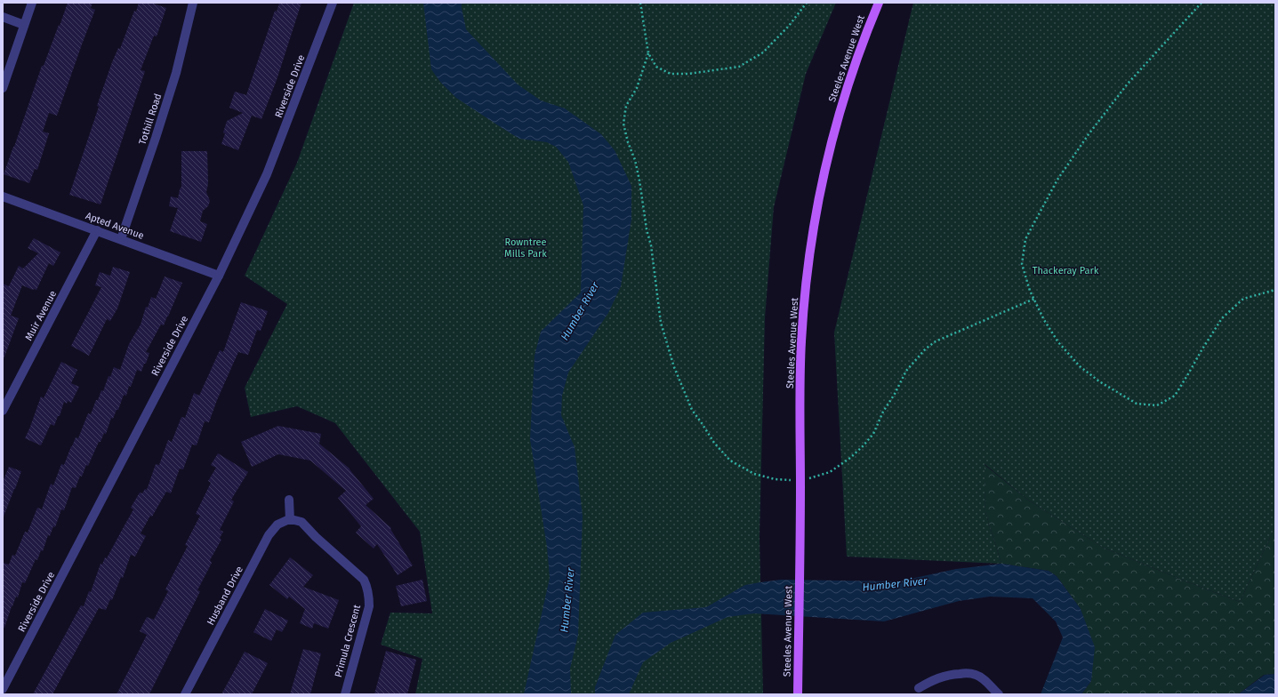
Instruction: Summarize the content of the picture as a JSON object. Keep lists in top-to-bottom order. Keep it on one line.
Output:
{"streets":{"main road":["Steeles Avenue West"],"street":["Riverside Drive","Tothill Road","Apted Avenue","Muir Avenue","Husband Drive","Primula Crescent"]},"crossings":[["Riverside Drive","Apted Avenue"],["Tothill Road","Apted Avenue"],["Apted Avenue","Muir Avenue"],["Husband Drive","Primula Crescent"]],"water":["Humber River"],"parks":["Rowntree Mills Park","Thackeray Park"]}
